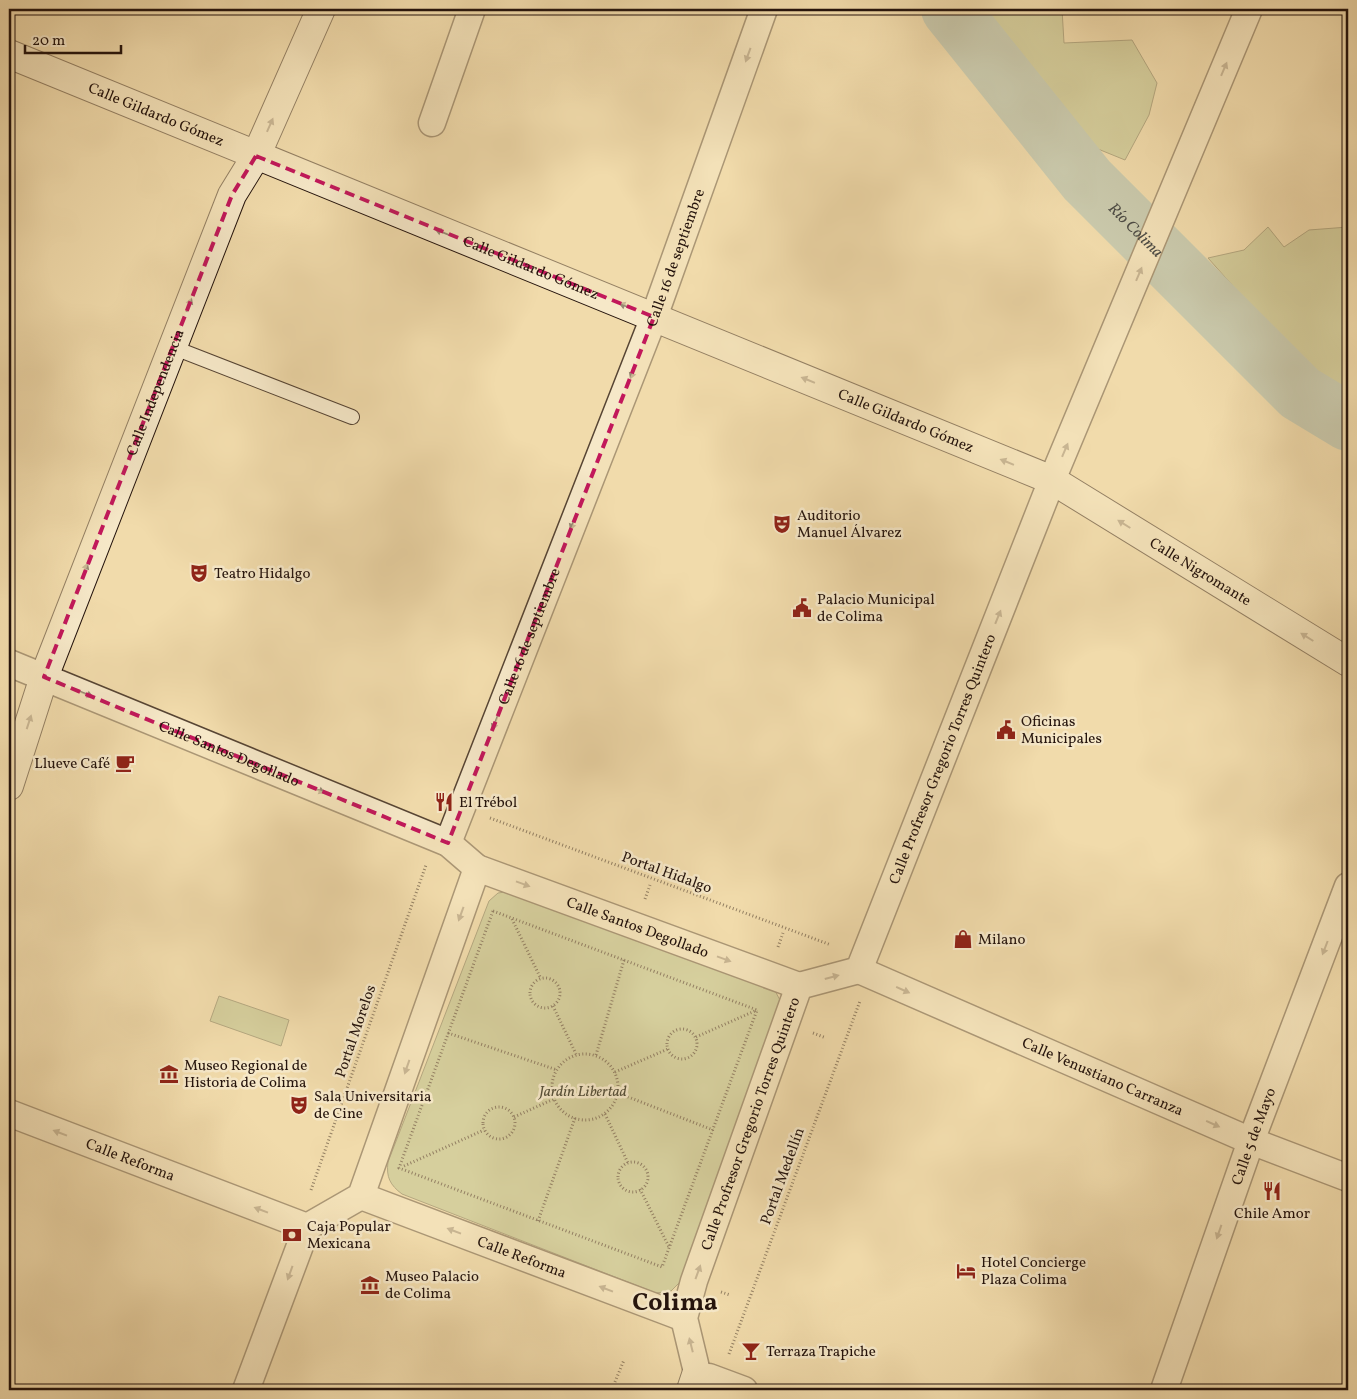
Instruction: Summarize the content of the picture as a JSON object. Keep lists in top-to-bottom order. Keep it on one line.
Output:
{"streets":{"street":["Calle Gildardo Gómez","Calle 16 de septiembre","Calle Independencia","Calle Nigromante","Calle Santos Degollado","Calle Profresor Gregorio Torres Quintero","Calle Venustiano Carranza","Calle 5 de Mayo","Calle Reforma"],"path":["Portal Hidalgo","Portal Morelos","Portal Medellín"]},"crossings":[["Calle Gildardo Gómez","Calle 16 de septiembre"],["Calle Gildardo Gómez","Calle Independencia"],["Calle Gildardo Gómez","Calle Nigromante"],["Calle Gildardo Gómez","Calle Profresor Gregorio Torres Quintero"],["Calle 16 de septiembre","Calle Santos Degollado"],["Calle 16 de septiembre","Portal Morelos"],["Calle Independencia","Calle Santos Degollado"],["Calle Nigromante","Calle Profresor Gregorio Torres Quintero"],["Calle Santos Degollado","Calle Profresor Gregorio Torres Quintero"],["Calle Santos Degollado","Portal Morelos"],["Calle Profresor Gregorio Torres Quintero","Calle Venustiano Carranza"],["Calle Profresor Gregorio Torres Quintero","Calle Reforma"],["Calle Profresor Gregorio Torres Quintero","Portal Medellín"],["Calle Venustiano Carranza","Calle 5 de Mayo"]],"one_way":["Calle Gildardo Gómez","Calle 16 de septiembre","Calle Independencia","Calle Nigromante","Calle Santos Degollado","Calle Profresor Gregorio Torres Quintero","Calle Venustiano Carranza","Calle 5 de Mayo","Calle Reforma"],"districts":["Colima"],"water":["Río Colima"],"parks":["Jardín Libertad"],"places":{"theatre":["Auditorio Manuel Álvarez","Teatro Hidalgo","Sala Universitaria de Cine"],"public building":["Palacio Municipal de Colima","Oficinas Municipales"],"cafe":["Llueve Café"],"restaurant":["El Trébol","Chile Amor"],"shop":["Milano"],"museum":["Museo Regional de Historia de Colima","Museo Palacio de Colima"],"bank":["Caja Popular Mexicana"],"hotel":["Hotel Concierge Plaza Colima"],"bar":["Terraza Trapiche"]},"scale_bar":"20 m"}
